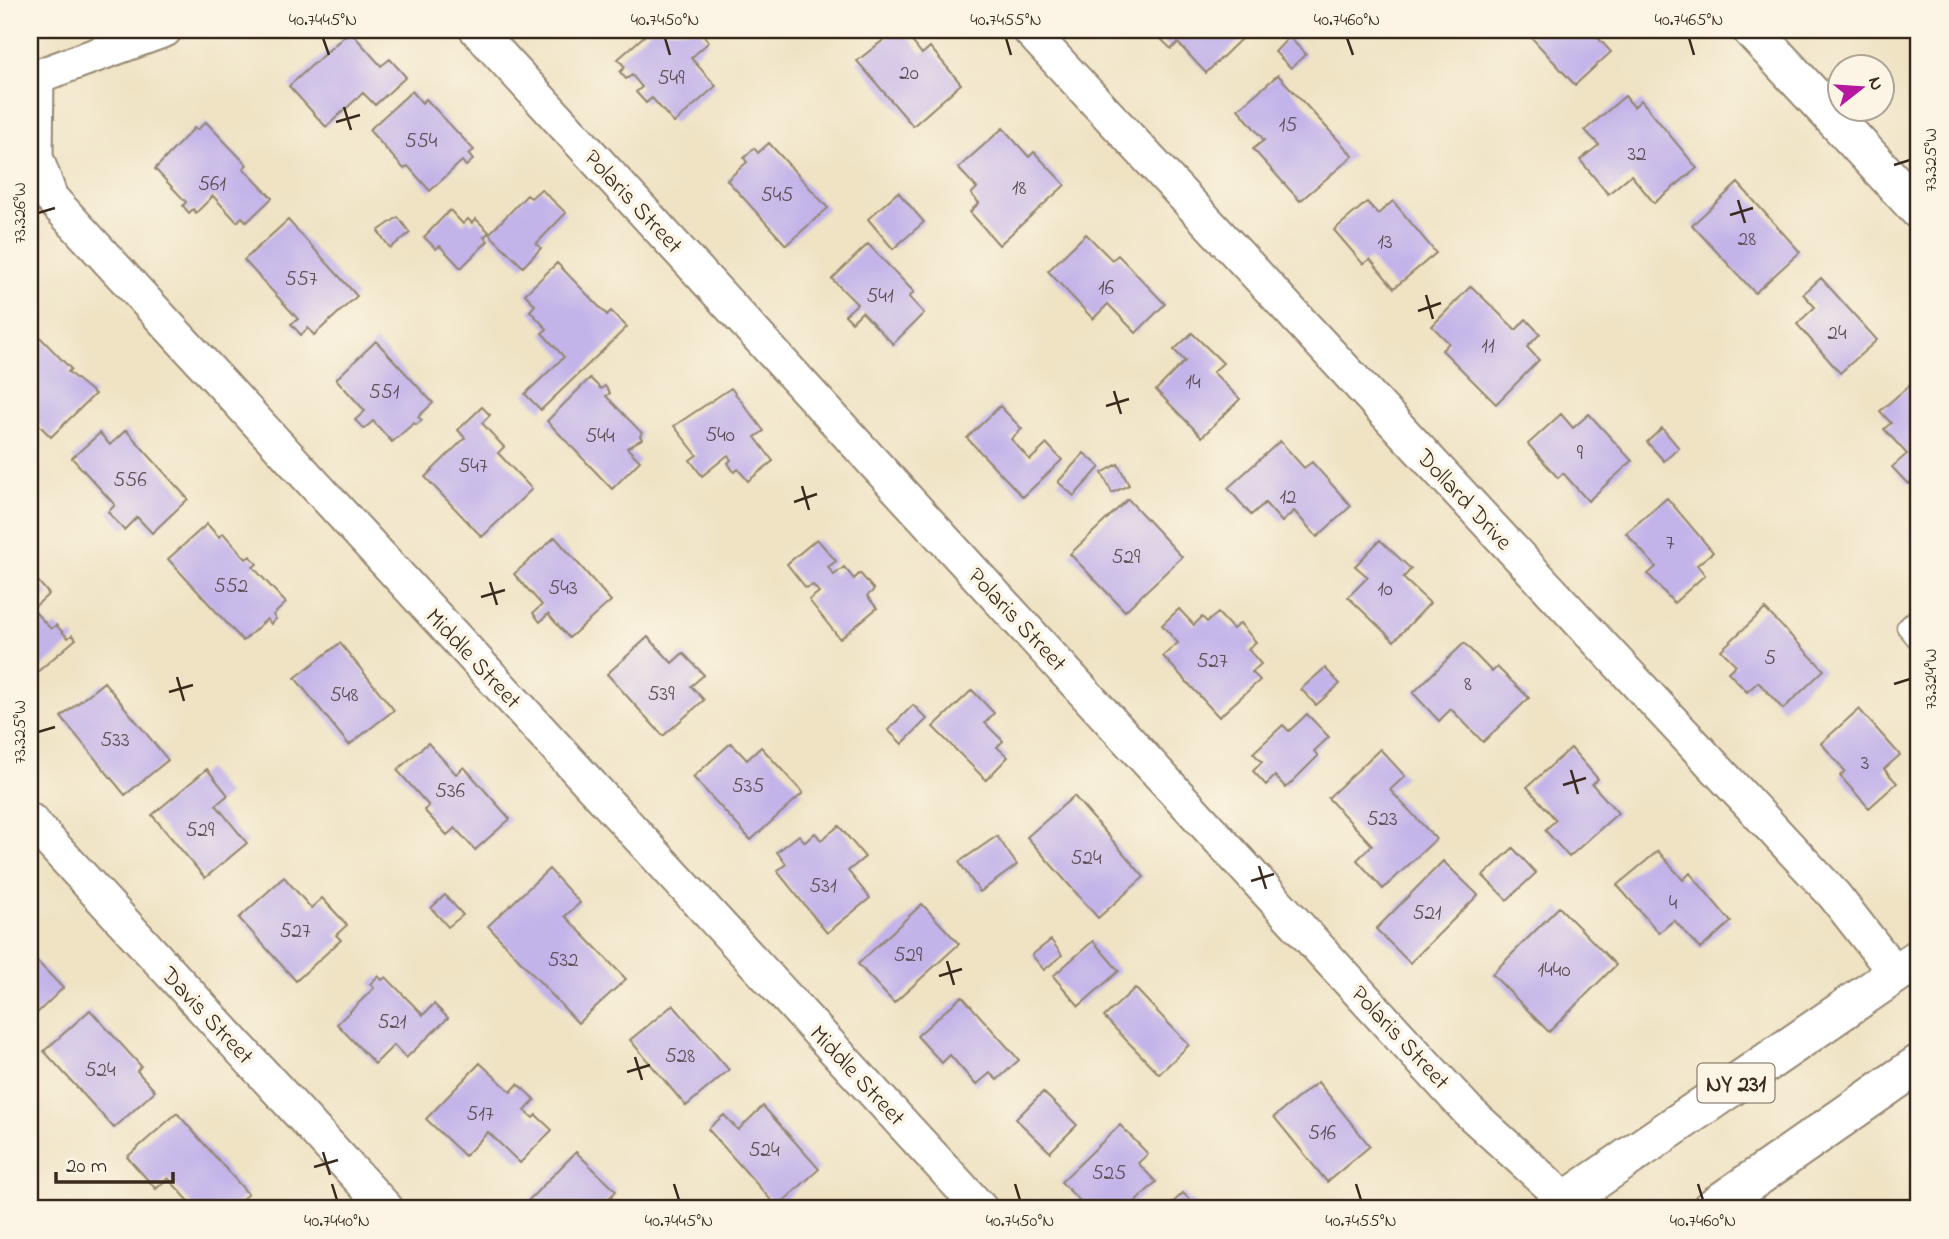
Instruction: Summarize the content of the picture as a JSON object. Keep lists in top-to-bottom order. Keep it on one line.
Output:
{"streets":{"main road":["NY 231"],"street":["Polaris Street","Dollard Drive","Middle Street","Davis Street"]},"crossings":[["Polaris Street","NY 231"],["Dollard Drive","NY 231"]],"house_numbers":["20","549","15","554","32","561","18","545","28","13","557","16","541","24","11","14","551","540","544","9","547","556","12","7","529","552","543","10","5","527","8","539","548","533","3","535","536","523","529","524","531","4","521","527","529","532","1440","521","528","524","517","516","524","525"],"scale_bar":"20 m","north":"right","coordinates":["40.7445°N","40.7450°N","40.7455°N","40.7460°N","40.7465°N","73.325°W","73.326°W","73.324°W","40.7440°N"]}
